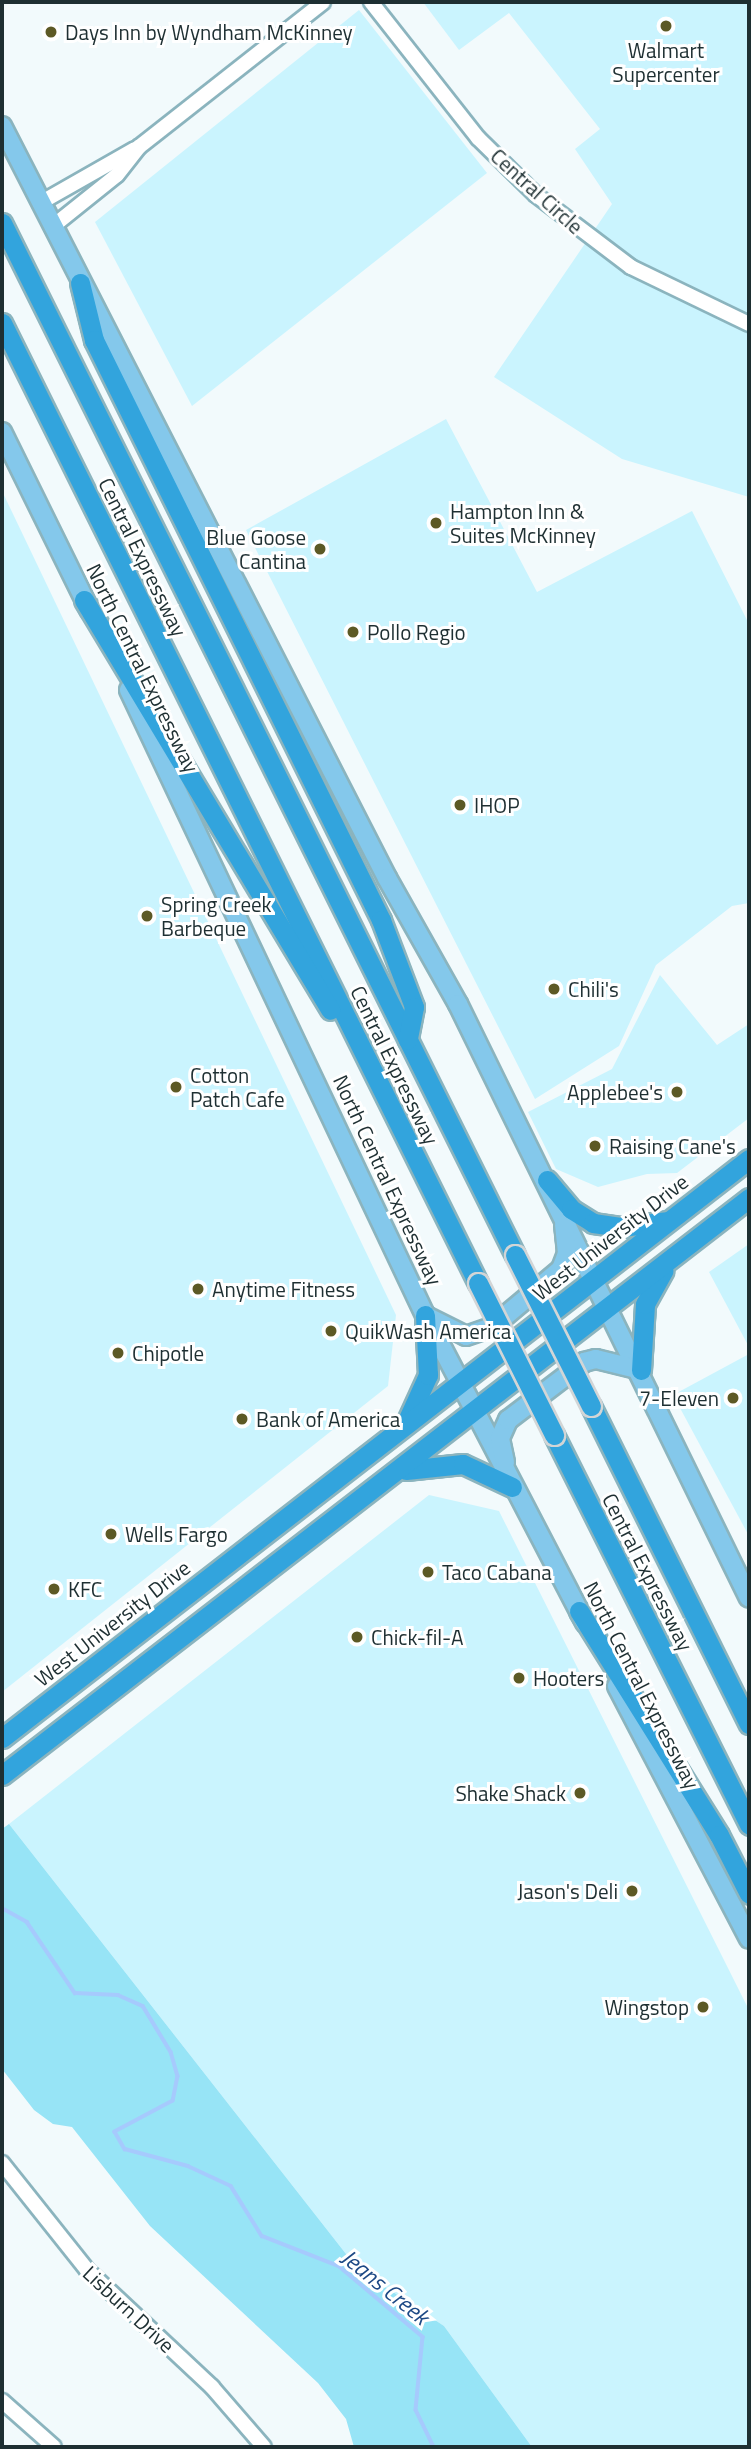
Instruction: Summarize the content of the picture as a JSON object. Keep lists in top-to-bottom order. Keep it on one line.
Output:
{"streets":{"highway":["Central Expressway","West University Drive"],"main road":["North Central Expressway"],"street":["Central Circle","Lisburn Drive"]},"crossings":[["North Central Expressway","West University Drive"]],"water":["Jeans Creek"],"places":["Walmart Supercenter","Days Inn by Wyndham McKinney","Hampton Inn & Suites McKinney","Blue Goose Cantina","Pollo Regio","IHOP","Spring Creek Barbeque","Chili's","Cotton Patch Cafe","Applebee's","Raising Cane's","Anytime Fitness","QuikWash America","Chipotle","7-Eleven","Bank of America","Wells Fargo","Taco Cabana","KFC","Chick-fil-A","Hooters","Shake Shack","Jason's Deli","Wingstop"]}
